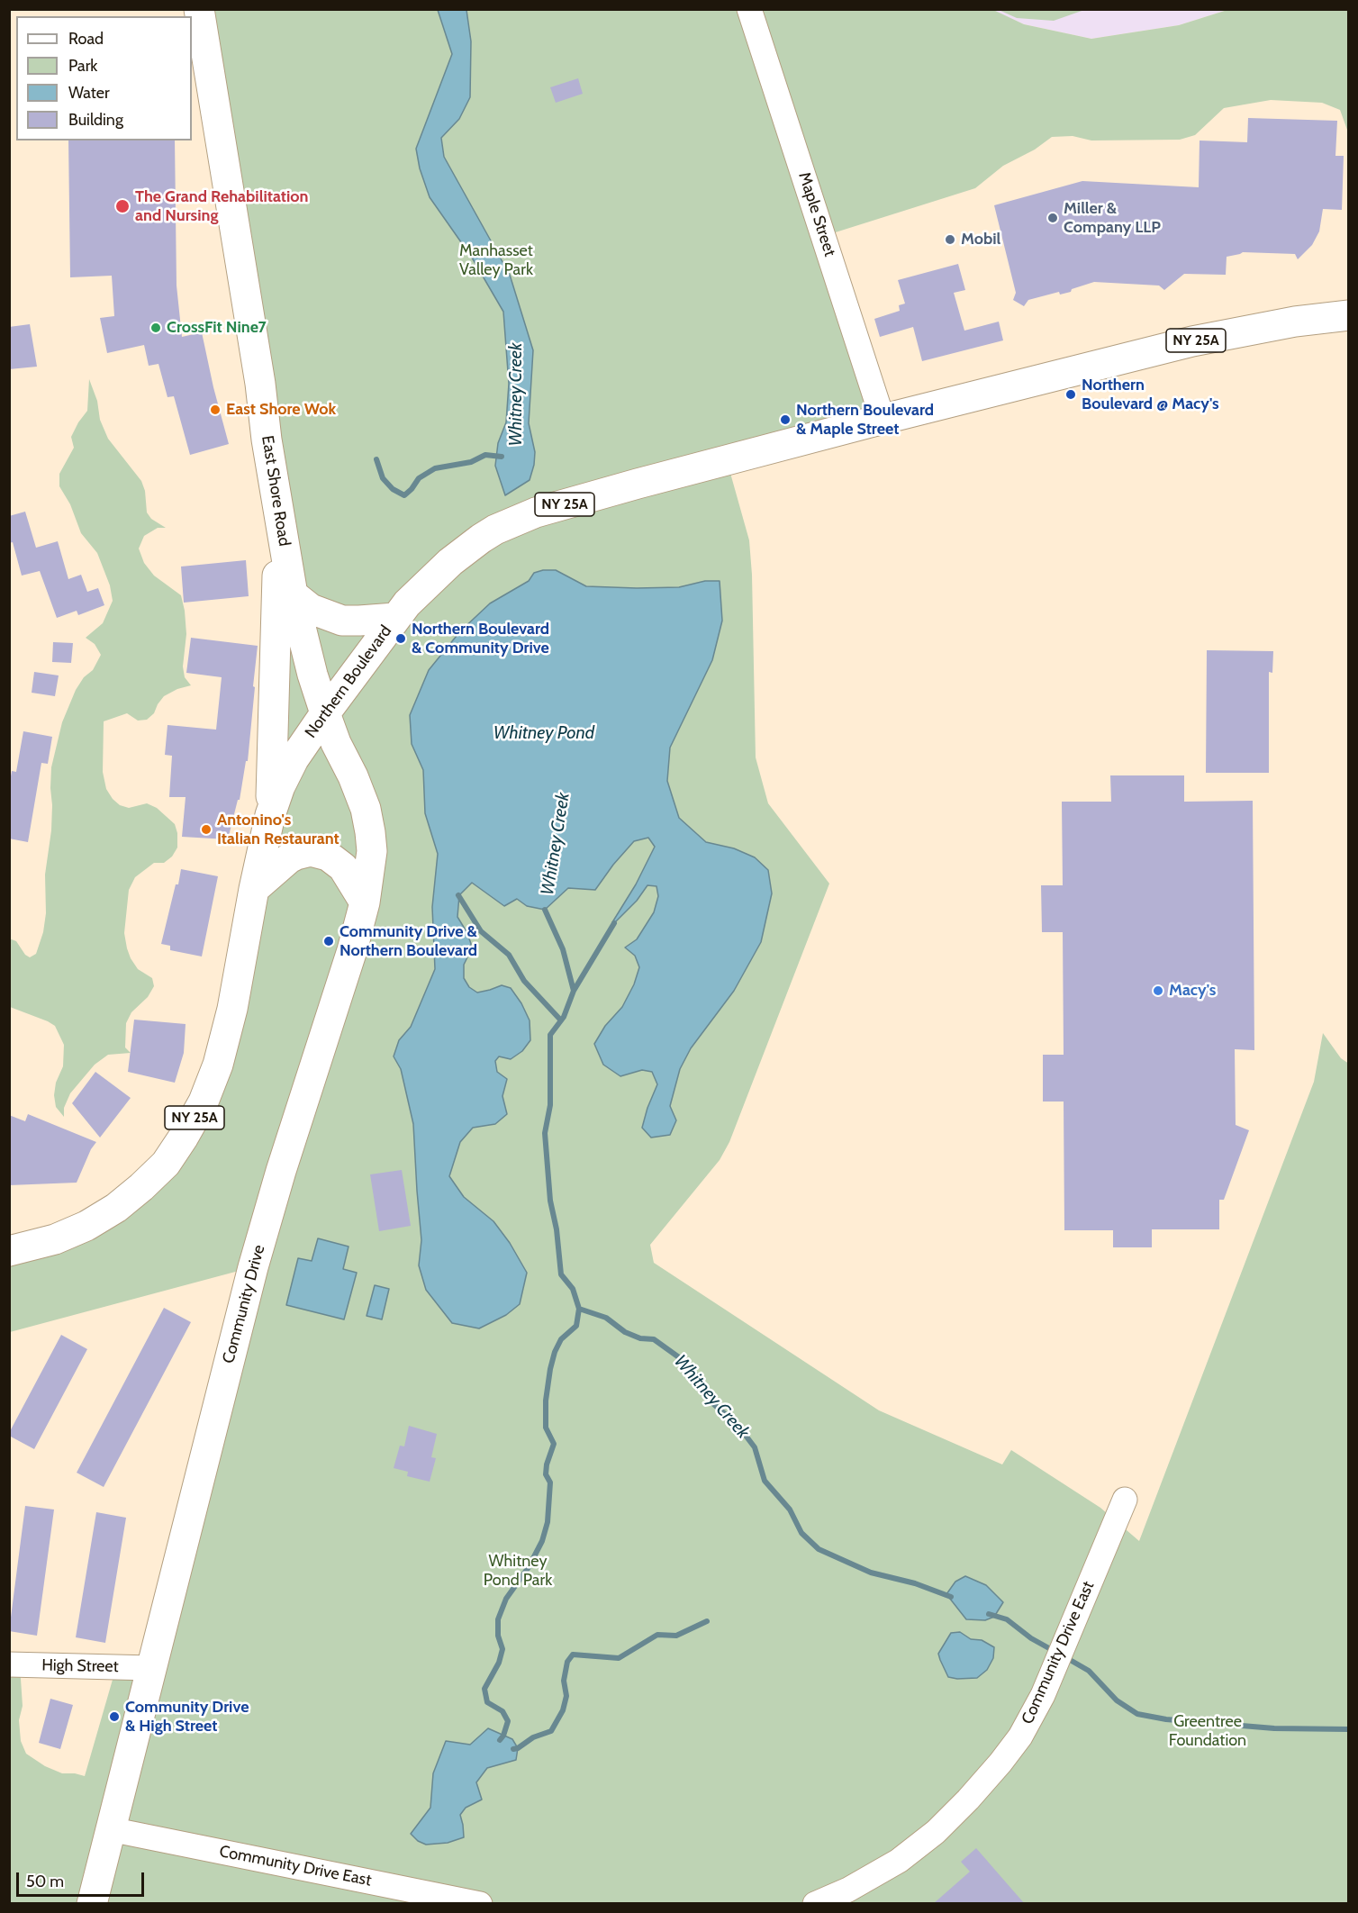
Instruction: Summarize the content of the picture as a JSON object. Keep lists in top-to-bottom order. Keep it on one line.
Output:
{"streets":{"main road":["NY 25A","East Shore Road","Northern Boulevard","Community Drive"],"street":["Maple Street","Community Drive East","High Street"]},"crossings":[["Maple Street","Northern Boulevard"],["East Shore Road","Northern Boulevard"],["East Shore Road","Community Drive"],["Northern Boulevard","Community Drive"],["Community Drive","Community Drive East"],["Community Drive","High Street"]],"water":["Whitney Creek","Whitney Pond"],"parks":["Manhasset Valley Park","Whitney Pond Park","Greentree Foundation"],"places":["The Grand Rehabilitation and Nursing","Miller & Company LLP","Mobil","CrossFit Nine7","Northern Boulevard @ Macy's","East Shore Wok","Northern Boulevard & Maple Street","Northern Boulevard & Community Drive","Antonino's Italian Restaurant","Community Drive & Northern Boulevard","Macy's","Community Drive & High Street"],"legend":["Road","Park","Water","Building"],"scale_bar":"50 m"}
